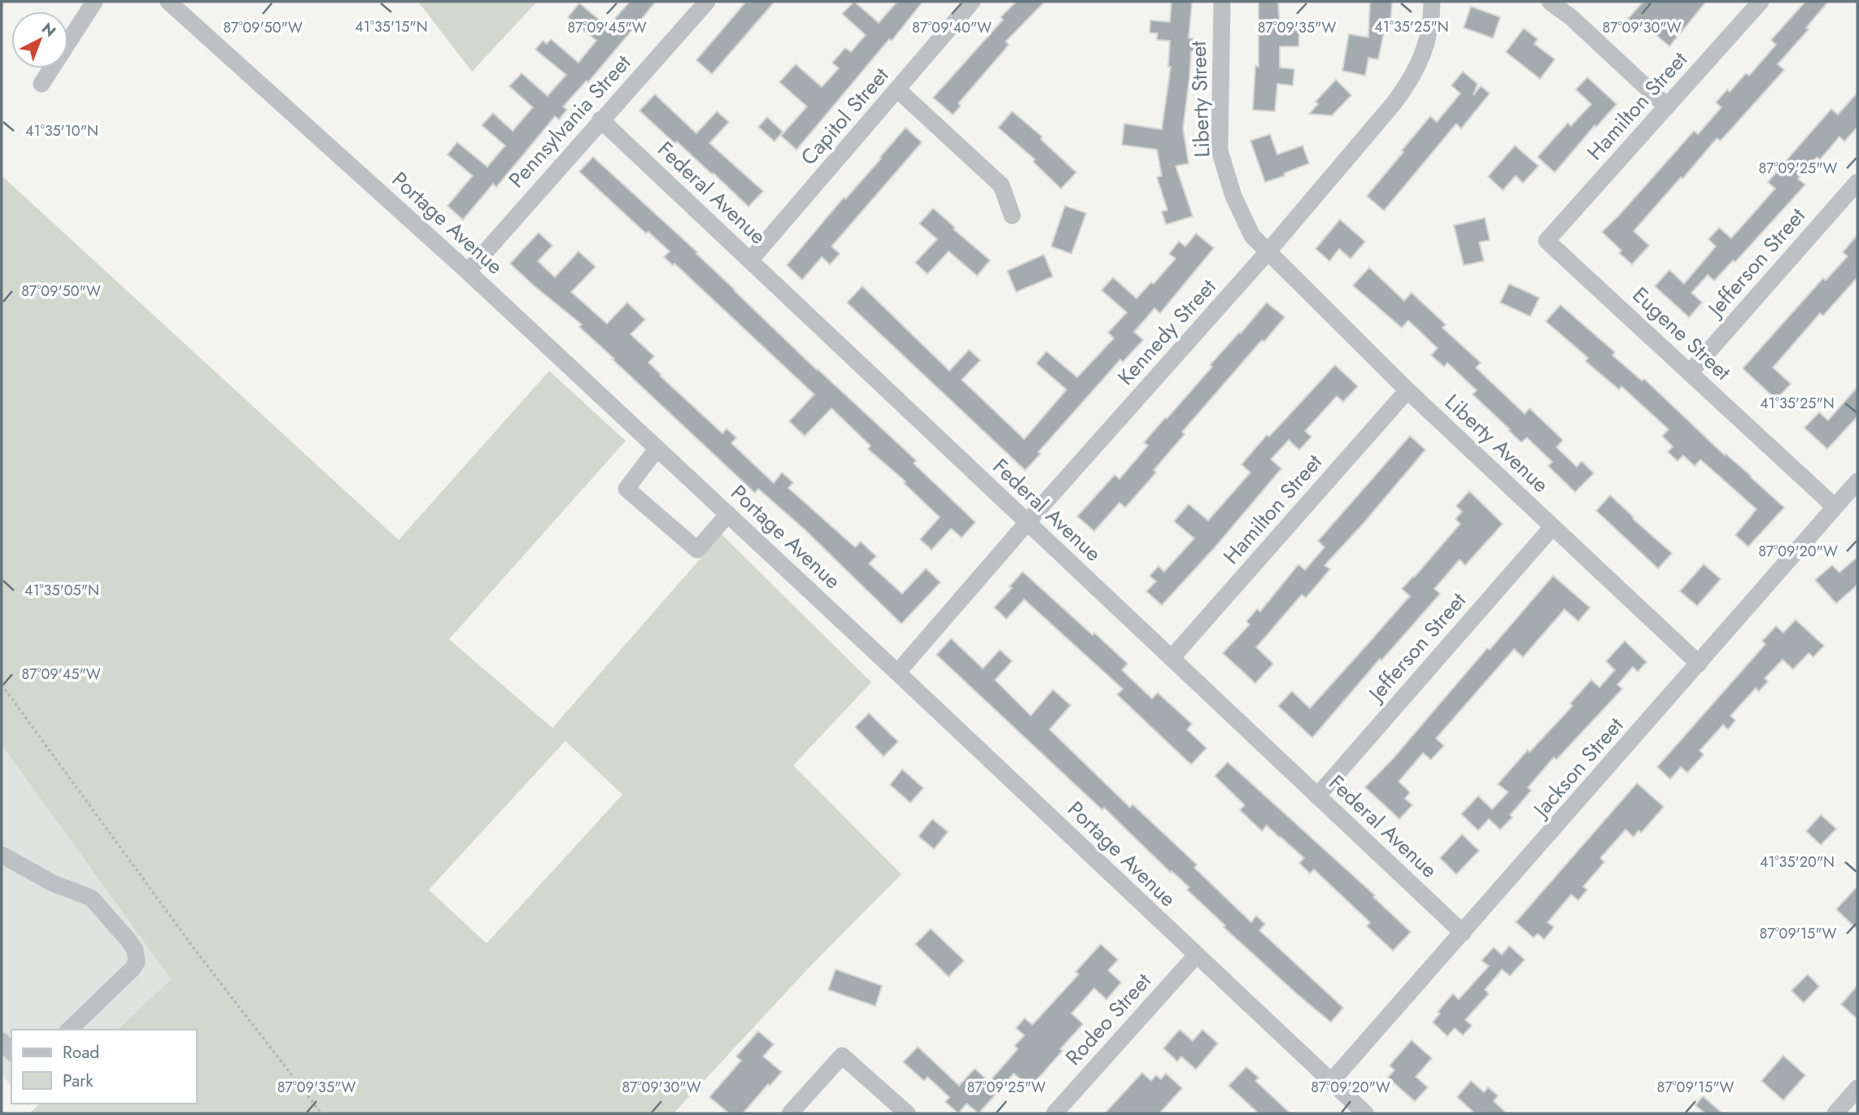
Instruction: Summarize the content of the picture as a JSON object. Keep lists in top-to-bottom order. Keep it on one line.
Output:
{"streets":{"street":["Liberty Street","Hamilton Street","Capitol Street","Pennsylvania Street","Federal Avenue","Portage Avenue","Jefferson Street","Kennedy Street","Eugene Street","Liberty Avenue","Jackson Street","Rodeo Street"]},"crossings":[["Liberty Street","Kennedy Street"],["Liberty Street","Liberty Avenue"],["Hamilton Street","Federal Avenue"],["Hamilton Street","Eugene Street"],["Hamilton Street","Liberty Avenue"],["Capitol Street","Federal Avenue"],["Pennsylvania Street","Federal Avenue"],["Pennsylvania Street","Portage Avenue"],["Federal Avenue","Jefferson Street"],["Federal Avenue","Kennedy Street"],["Federal Avenue","Jackson Street"],["Portage Avenue","Kennedy Street"],["Portage Avenue","Jackson Street"],["Portage Avenue","Rodeo Street"],["Jefferson Street","Eugene Street"],["Jefferson Street","Liberty Avenue"],["Kennedy Street","Liberty Avenue"],["Eugene Street","Jackson Street"],["Liberty Avenue","Jackson Street"]],"legend":["Road","Park"],"north":"top right","coordinates":["41°35'15\"N","41°35'25\"N","87°09'50\"W","87°09'45\"W","87°09'40\"W","87°09'35\"W","87°09'30\"W","41°35'10\"N","87°09'25\"W","87°09'20\"W","41°35'05\"N","41°35'20\"N","87°09'15\"W"]}
